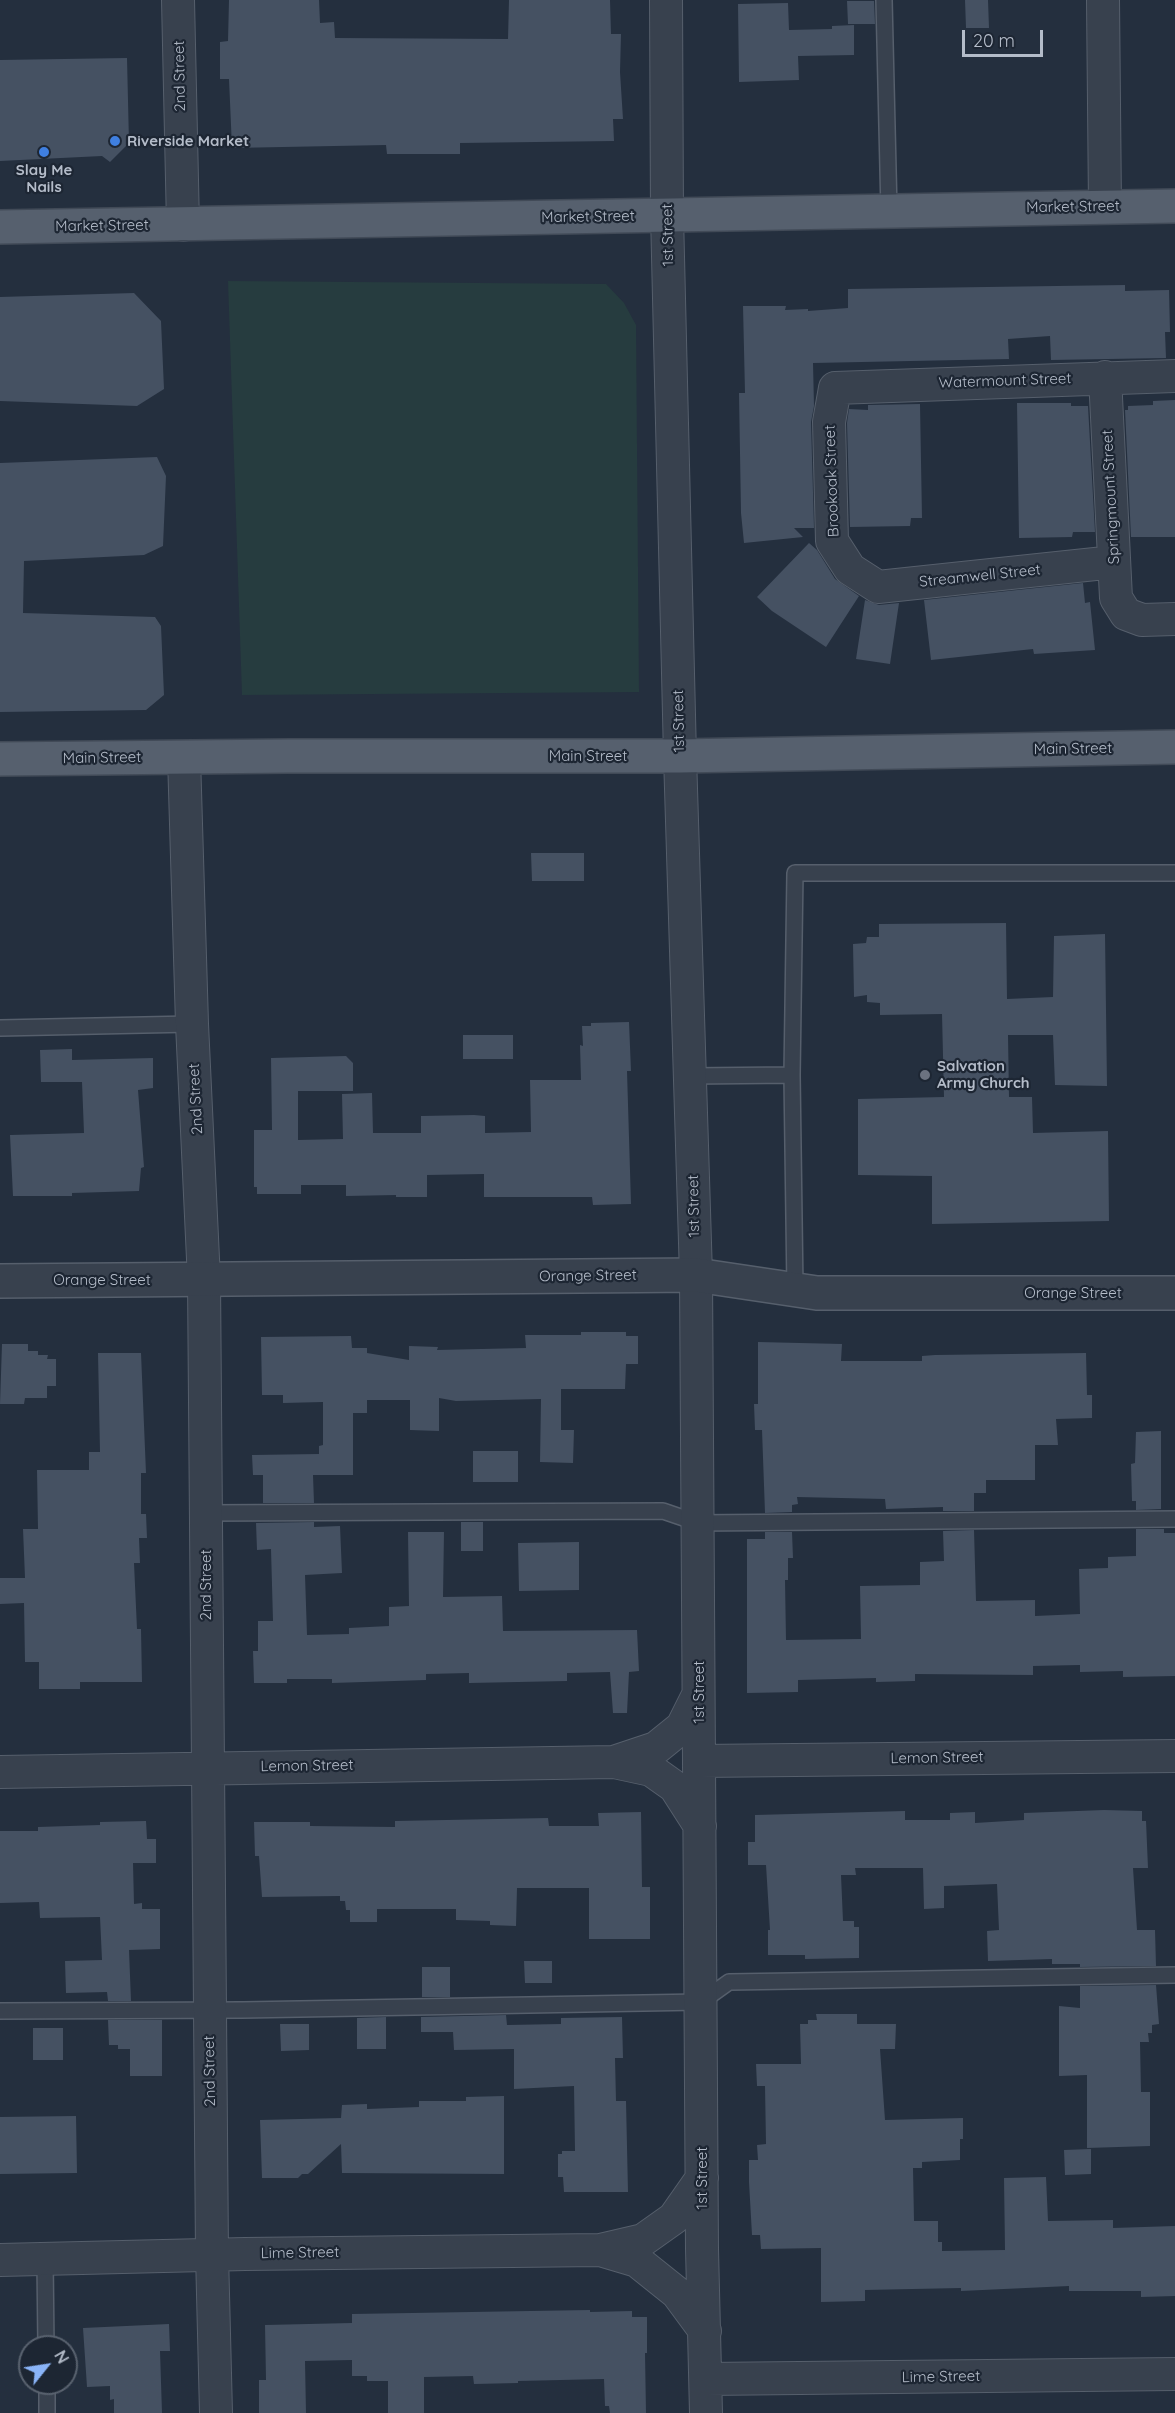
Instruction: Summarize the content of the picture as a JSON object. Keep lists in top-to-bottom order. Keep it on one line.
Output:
{"streets":{"main road":["Market Street","Main Street"],"street":["2nd Street","1st Street","Watermount Street","Brookoak Street","Springmount Street","Streamwell Street","Orange Street","Lemon Street","Lime Street"]},"crossings":[["2nd Street","Market Street"],["2nd Street","Main Street"],["2nd Street","Orange Street"],["2nd Street","Lemon Street"],["2nd Street","Lime Street"],["Market Street","1st Street"],["1st Street","Main Street"],["1st Street","Orange Street"],["1st Street","Lemon Street"],["1st Street","Lime Street"],["Watermount Street","Brookoak Street"],["Watermount Street","Springmount Street"],["Brookoak Street","Streamwell Street"],["Springmount Street","Streamwell Street"]],"places":["Riverside Market","Slay Me Nails","Salvation Army Church"],"scale_bar":"20 m","north":"top right"}
